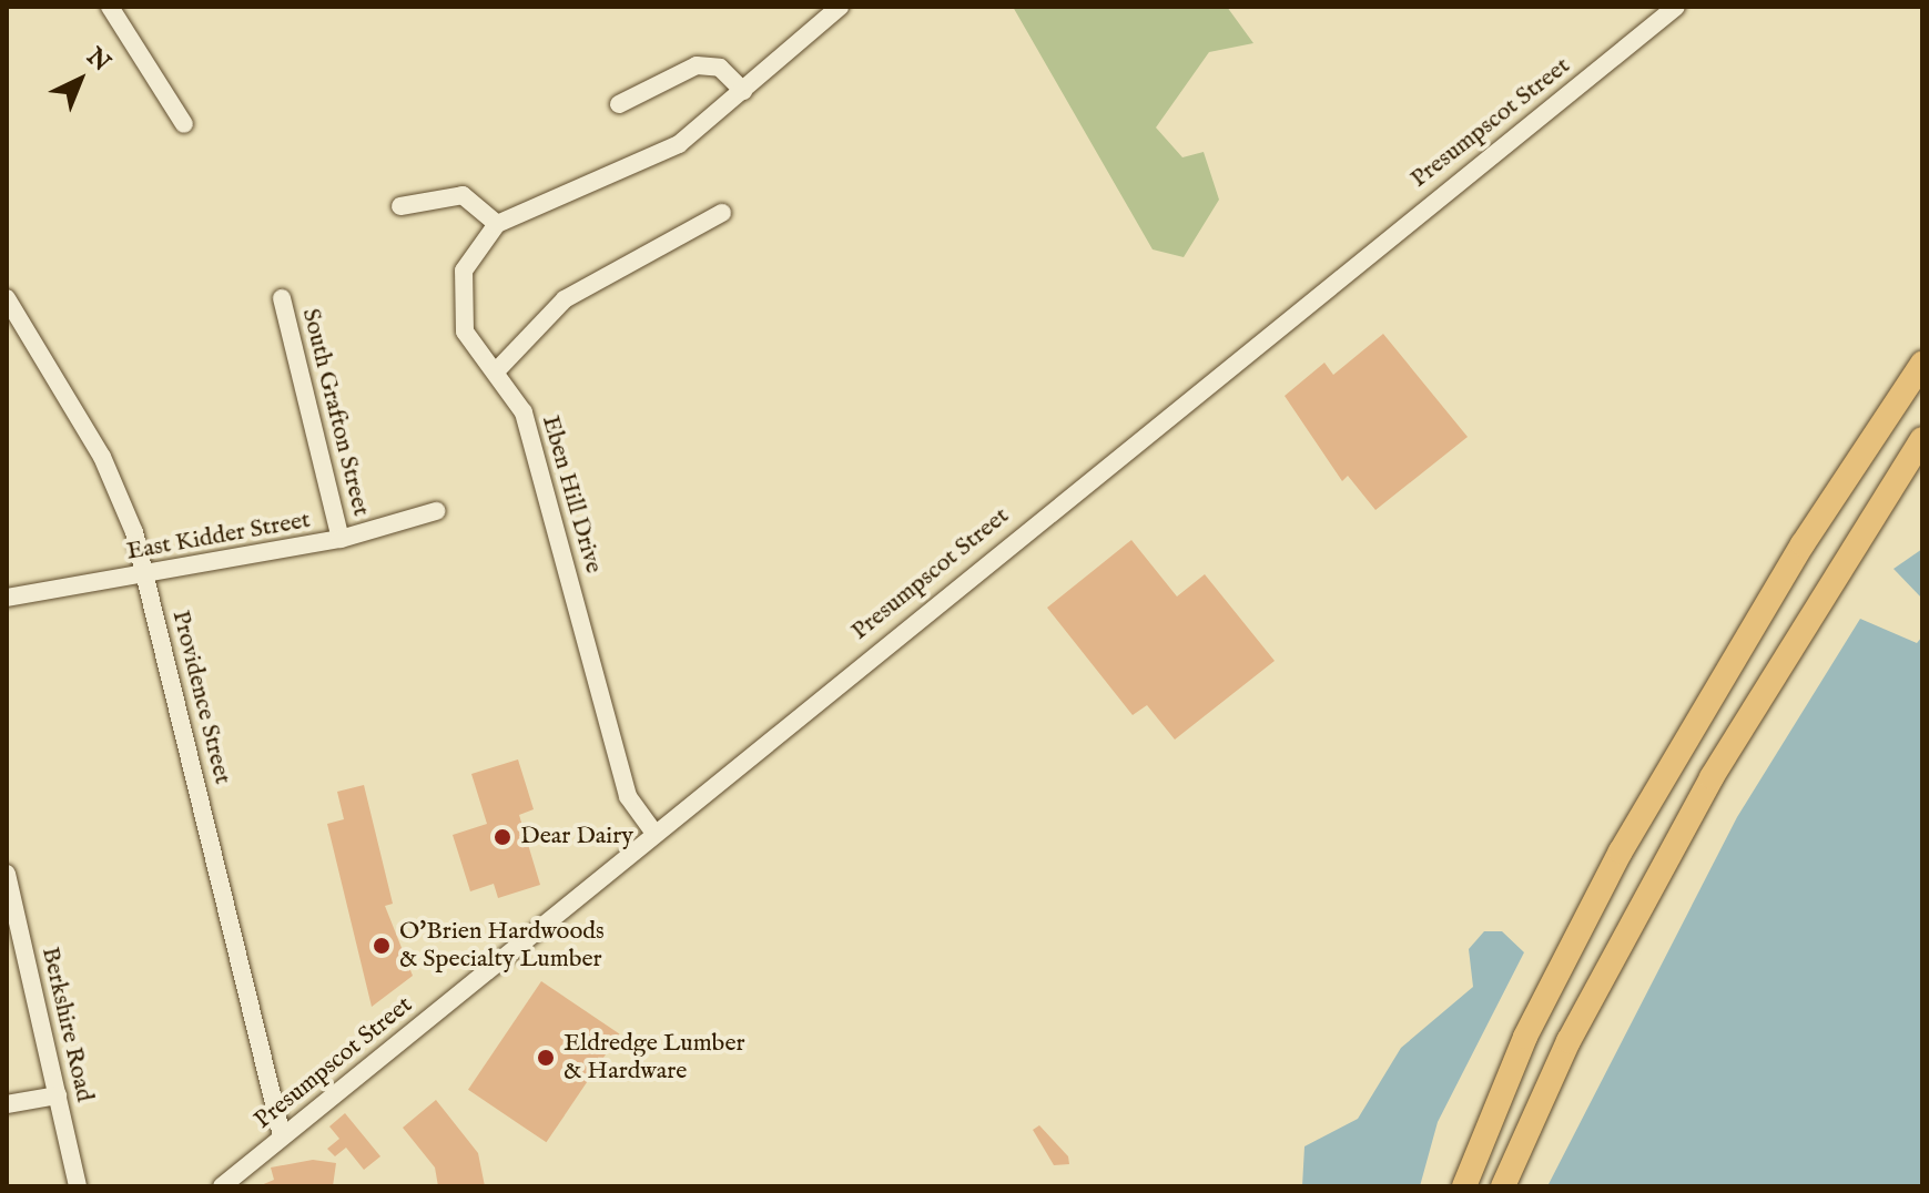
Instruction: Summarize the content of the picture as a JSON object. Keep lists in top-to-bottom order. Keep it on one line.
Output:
{"streets":{"street":["Presumpscot Street","South Grafton Street","Eben Hill Drive","East Kidder Street","Providence Street","Berkshire Road"]},"crossings":[["Presumpscot Street","Eben Hill Drive"],["Presumpscot Street","Providence Street"],["South Grafton Street","East Kidder Street"],["East Kidder Street","Providence Street"]],"places":["Dear Dairy","O'Brien Hardwoods & Specialty Lumber","Eldredge Lumber & Hardware"],"north":"top right"}
